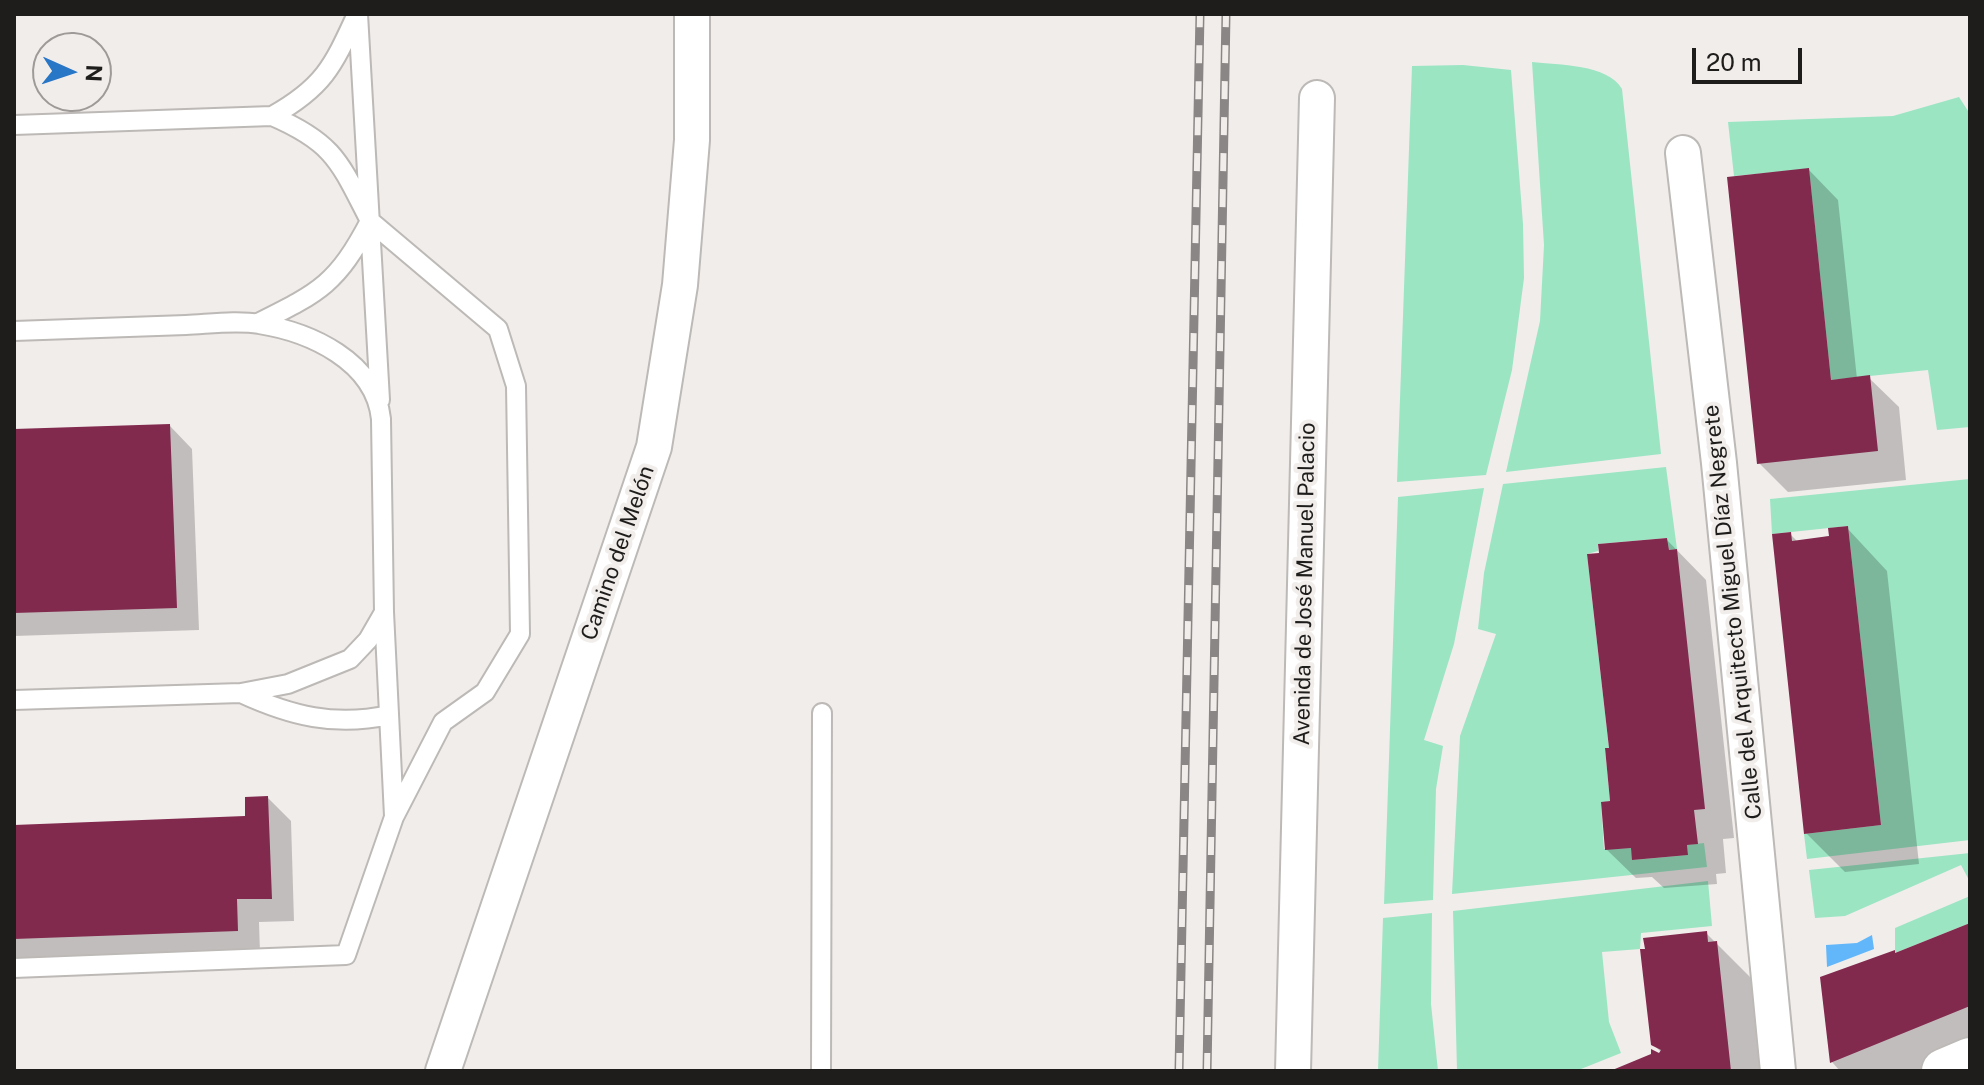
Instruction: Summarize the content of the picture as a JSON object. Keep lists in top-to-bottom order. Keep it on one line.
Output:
{"streets":{"street":["Camino del Melón","Avenida de José Manuel Palacio","Calle del Arquitecto Miguel Díaz Negrete"]},"scale_bar":"20 m","north":"right"}
